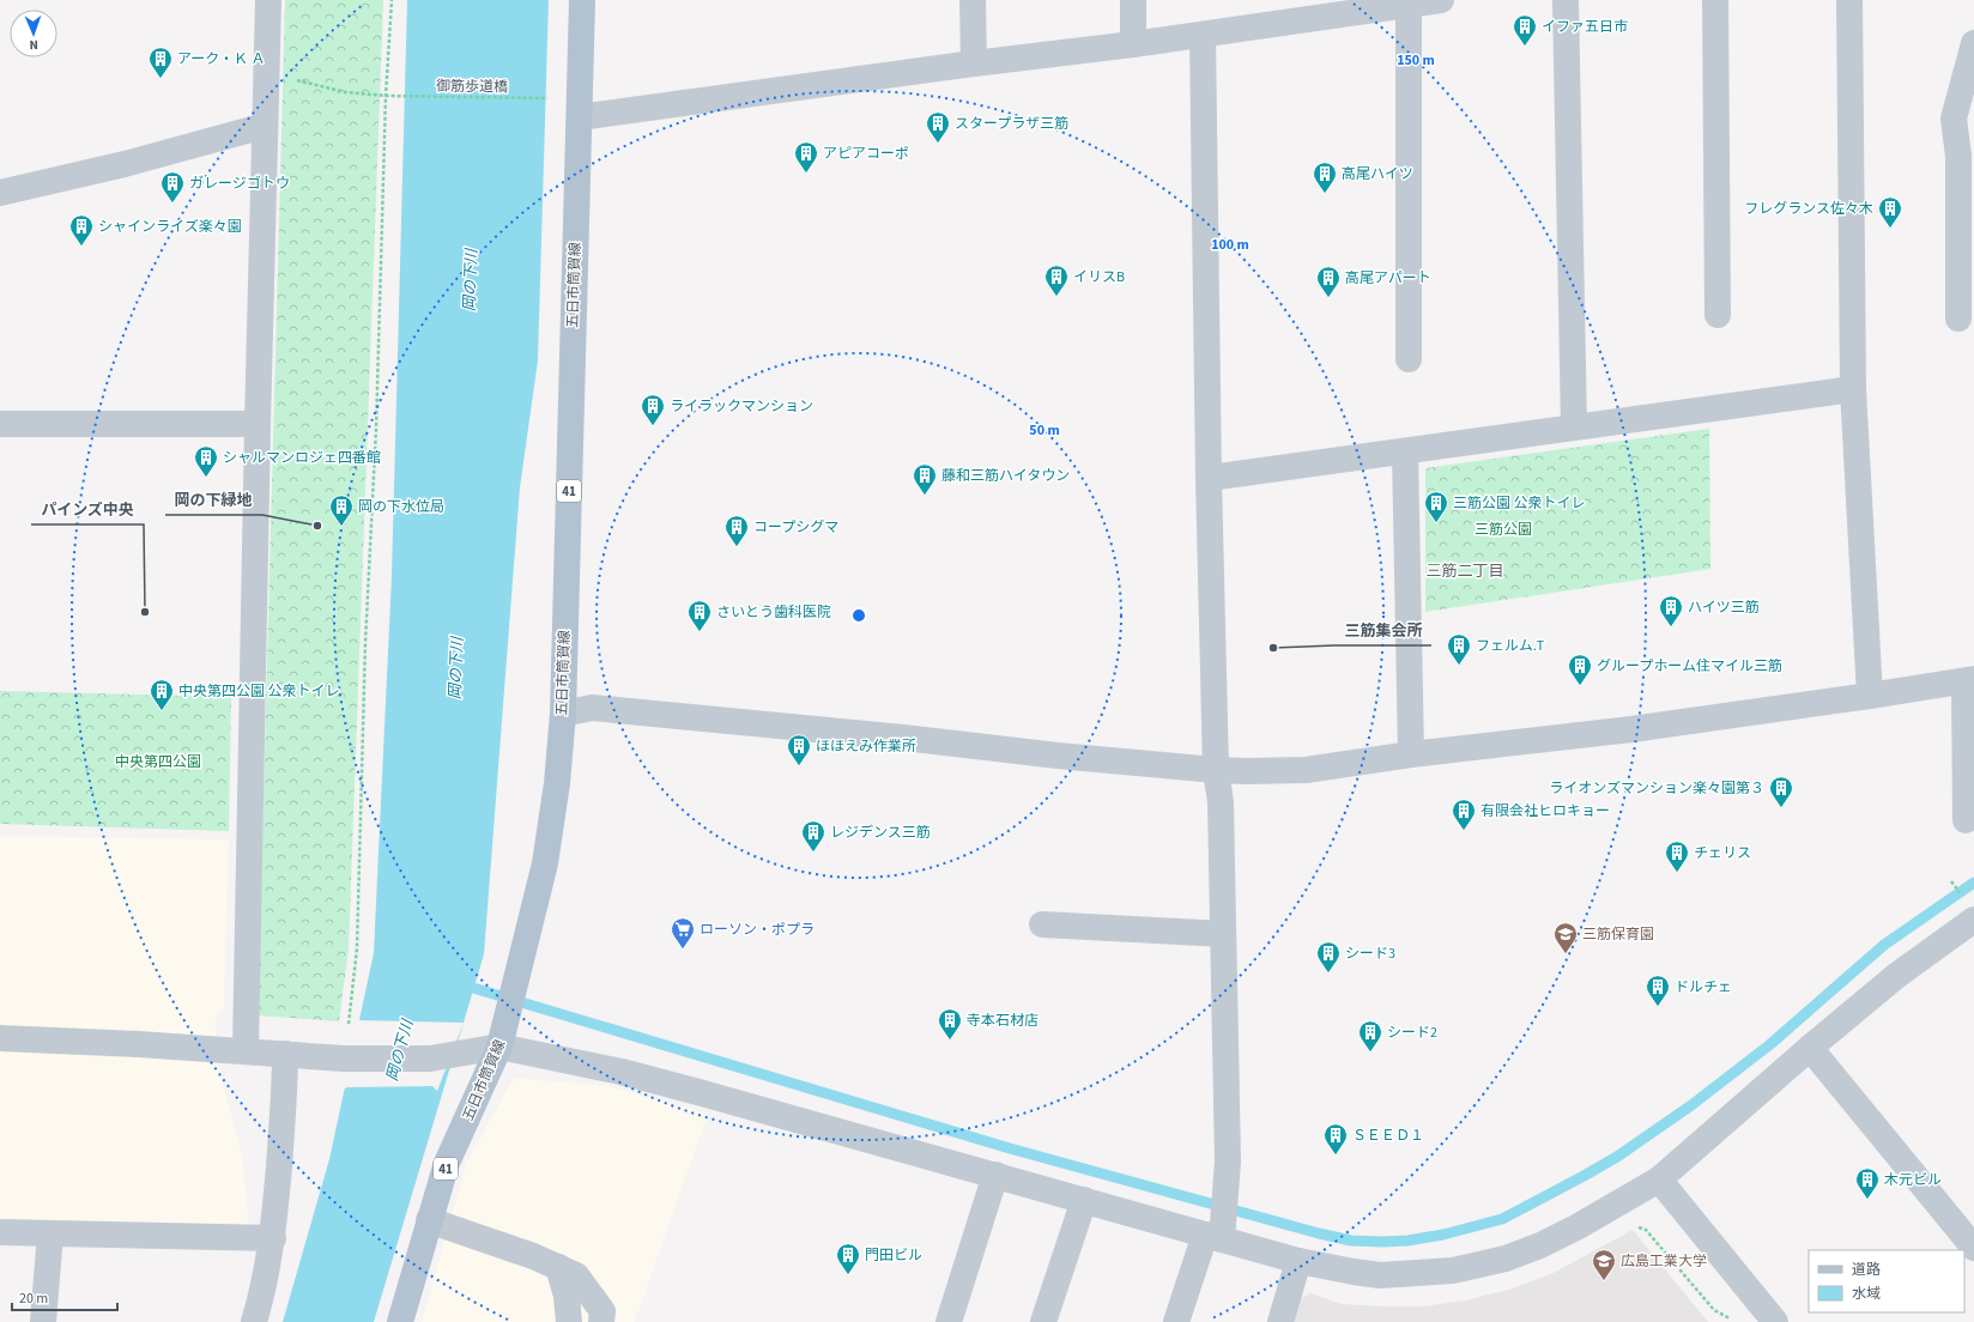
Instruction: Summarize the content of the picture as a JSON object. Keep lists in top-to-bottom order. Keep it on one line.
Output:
{"streets":{"main road":["五日市筒賀線","41"],"path":["御筋歩道橋"]},"districts":["三筋二丁目"],"water":["岡の下川"],"parks":["三筋公園","中央第四公園"],"places":{"building":["イファ五日市","アーク・Ｋ Ａ","スタープラザ三筋","アピアコーポ","高尾ハイツ","ガレージゴトウ","フレグランス佐々木","シャインライズ楽々園","イリスB","高尾アパート","ライラックマンション","シャルマンロジェ四番館","藤和三筋ハイタウン","三筋公園 公衆トイレ","岡の下水位局","コープシグマ","ハイツ三筋","さいとう歯科医院","フェルム.T","グループホーム住マイル三筋","中央第四公園 公衆トイレ","ほほえみ作業所","ライオンズマンション楽々園第３","有限会社ヒロキョー","レジデンス三筋","チェリス","シード3","ドルチェ","寺本石材店","シード2","ＳＥＥＤ１","木元ビル","門田ビル"],"other":["岡の下緑地","パインズ中央","三筋集会所"],"supermarket":["ローソン・ポプラ"],"school or university":["三筋保育園","広島工業大学"]},"legend":["道路","水域"],"scale_bar":"20 m","north":"bottom","rings":["150 m","100 m","50 m"]}
